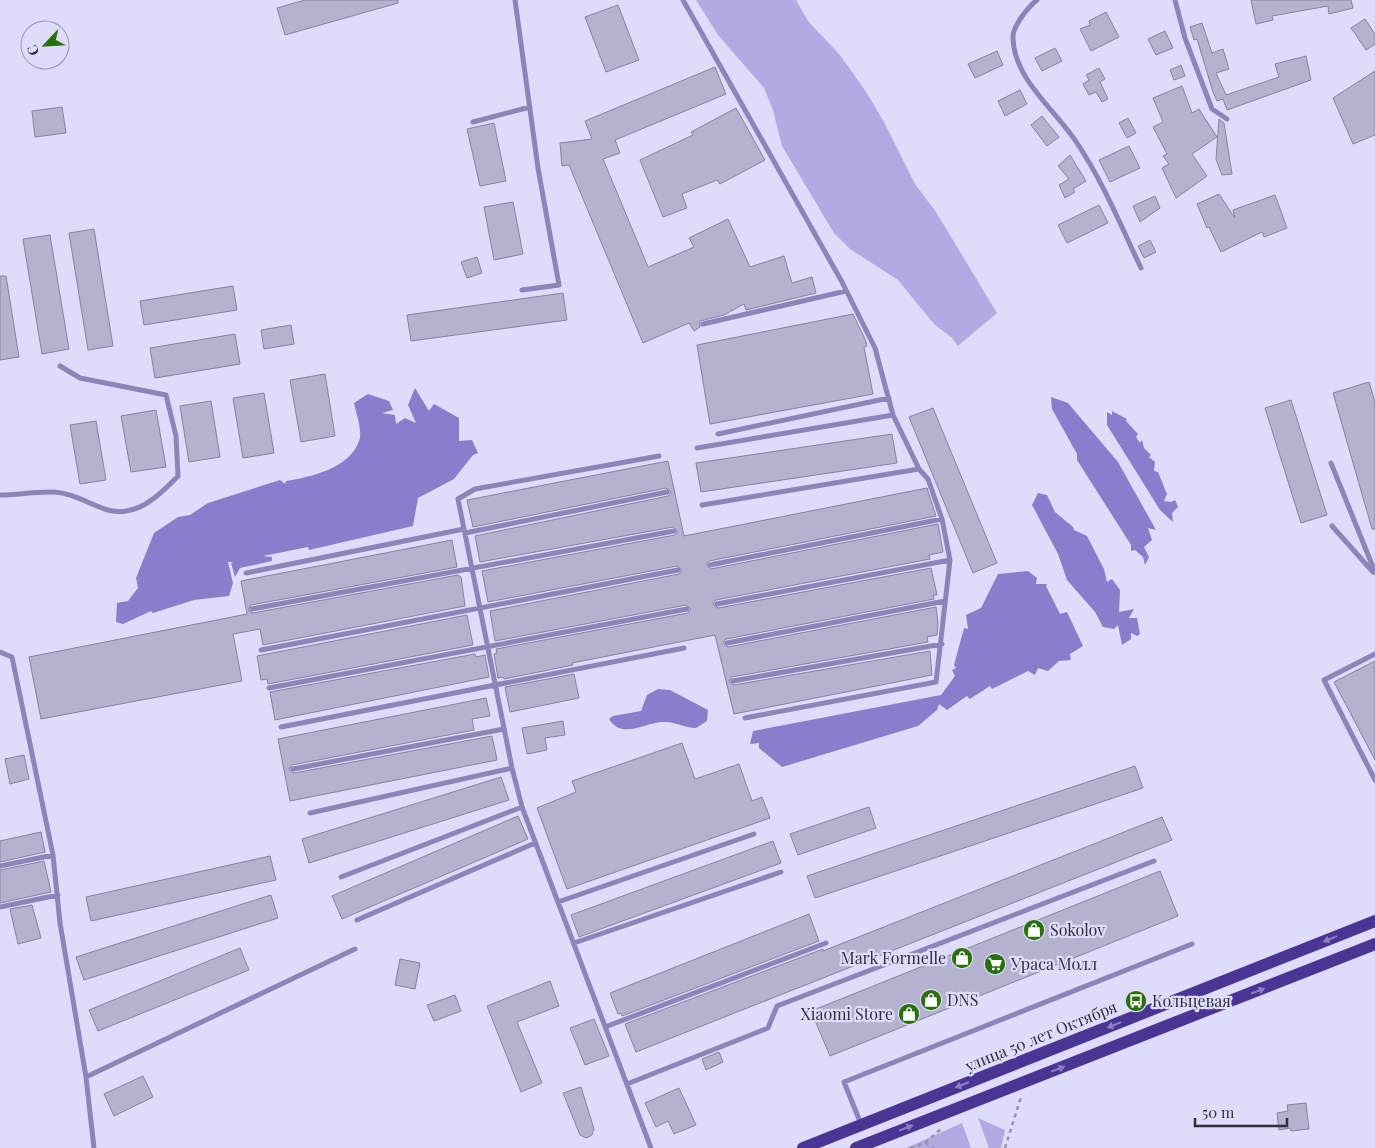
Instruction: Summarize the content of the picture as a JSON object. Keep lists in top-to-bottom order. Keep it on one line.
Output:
{"streets":{"main road":["улица 50 лет Октября"]},"places":{"shop":["Sokolov","Mark Formelle","DNS","Xiaomi Store"],"supermarket":["Ураса Молл"],"bus stop":["Кольцевая"]},"scale_bar":"50 m","north":"bottom left"}
